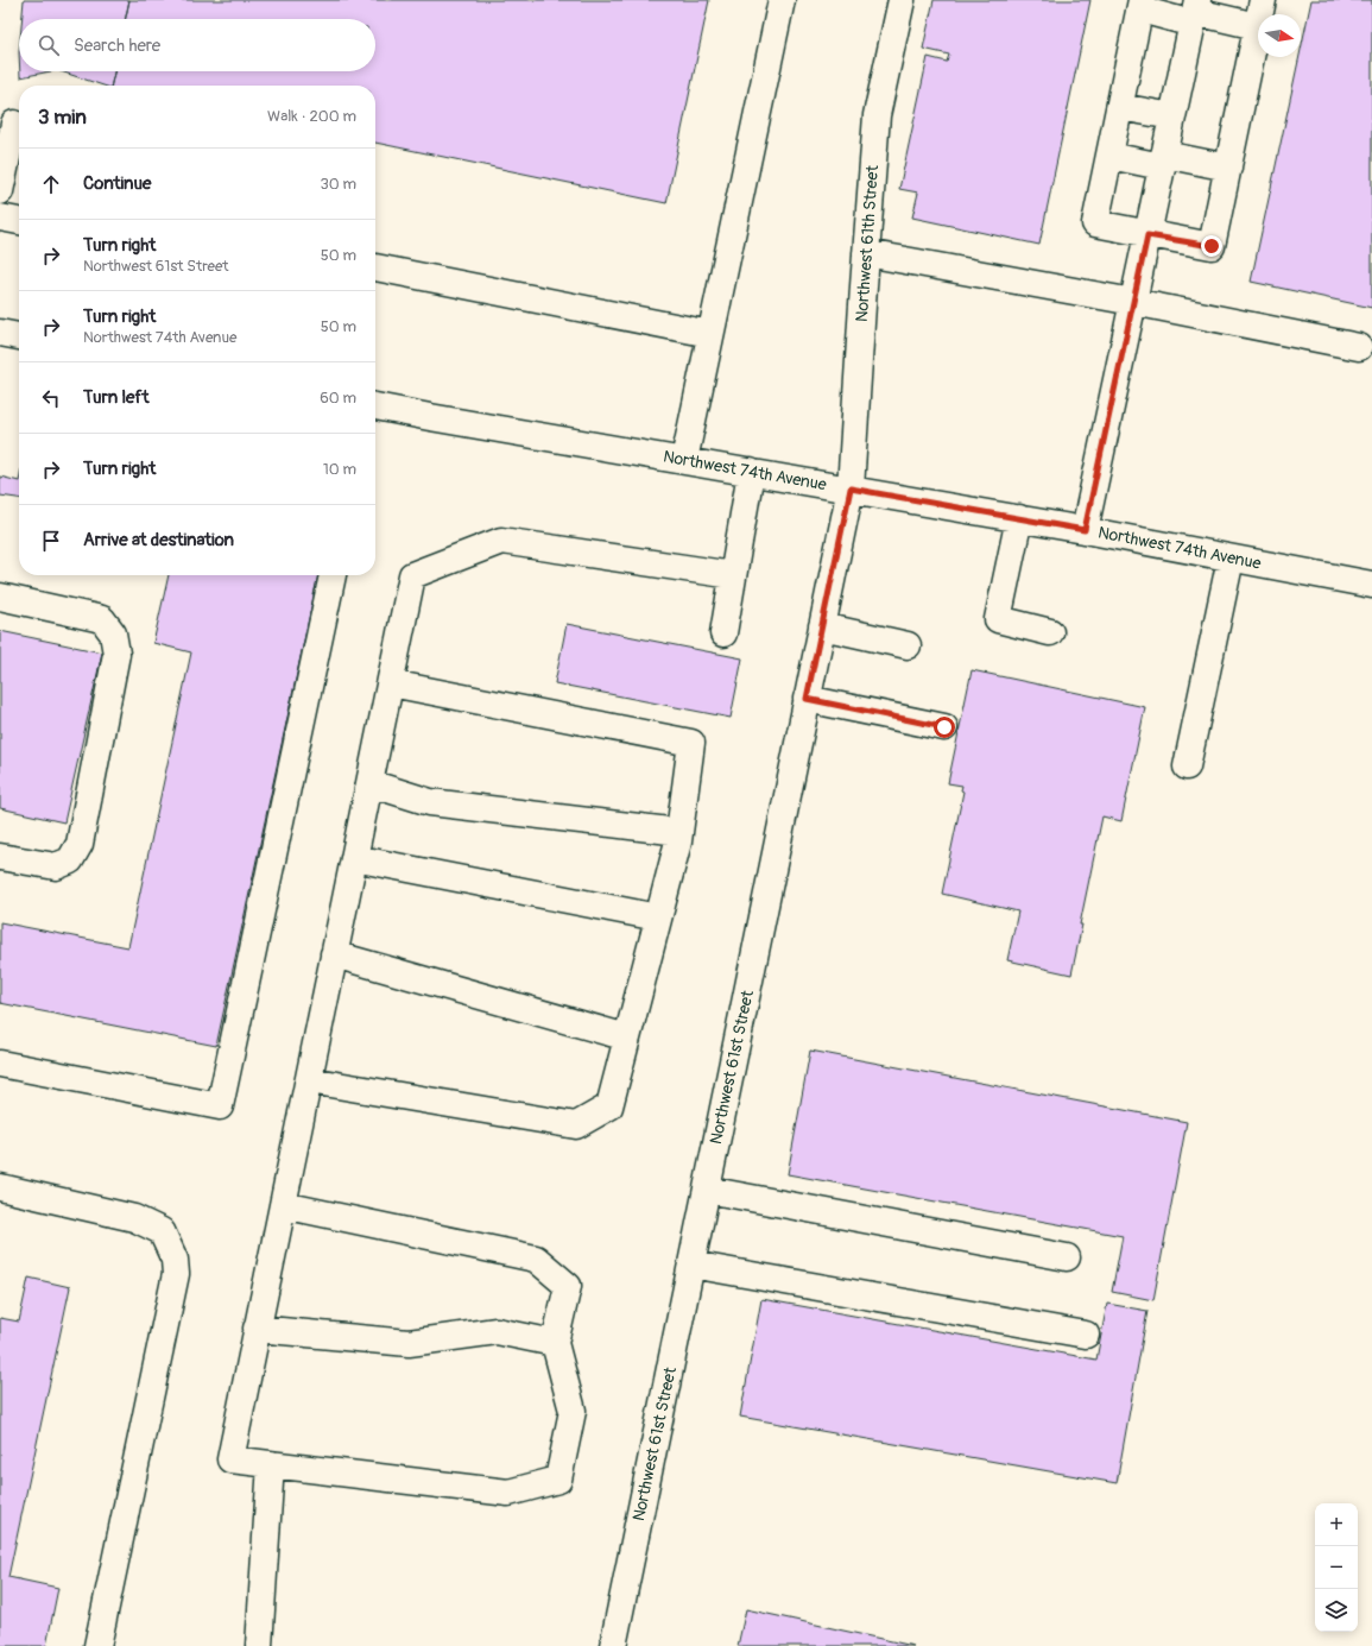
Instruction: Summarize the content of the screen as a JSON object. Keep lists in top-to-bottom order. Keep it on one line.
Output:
{"streets":{"street":["Northwest 61th Street","Northwest 74th Avenue","Northwest 61st Street"]},"crossings":[["Northwest 61th Street","Northwest 74th Avenue"],["Northwest 61th Street","Northwest 61st Street"],["Northwest 74th Avenue","Northwest 61st Street"]],"north":"right","page":{"search":"Search here","heading":["3 min","Walk · 200 m"],"list":[["Continue","30 m"],["Turn right","Northwest 61st Street","50 m"],["Turn right","Northwest 74th Avenue","50 m"],["Turn left","60 m"],["Turn right","10 m"],"Arrive at destination"],"map_buttons":["+","−"]}}
